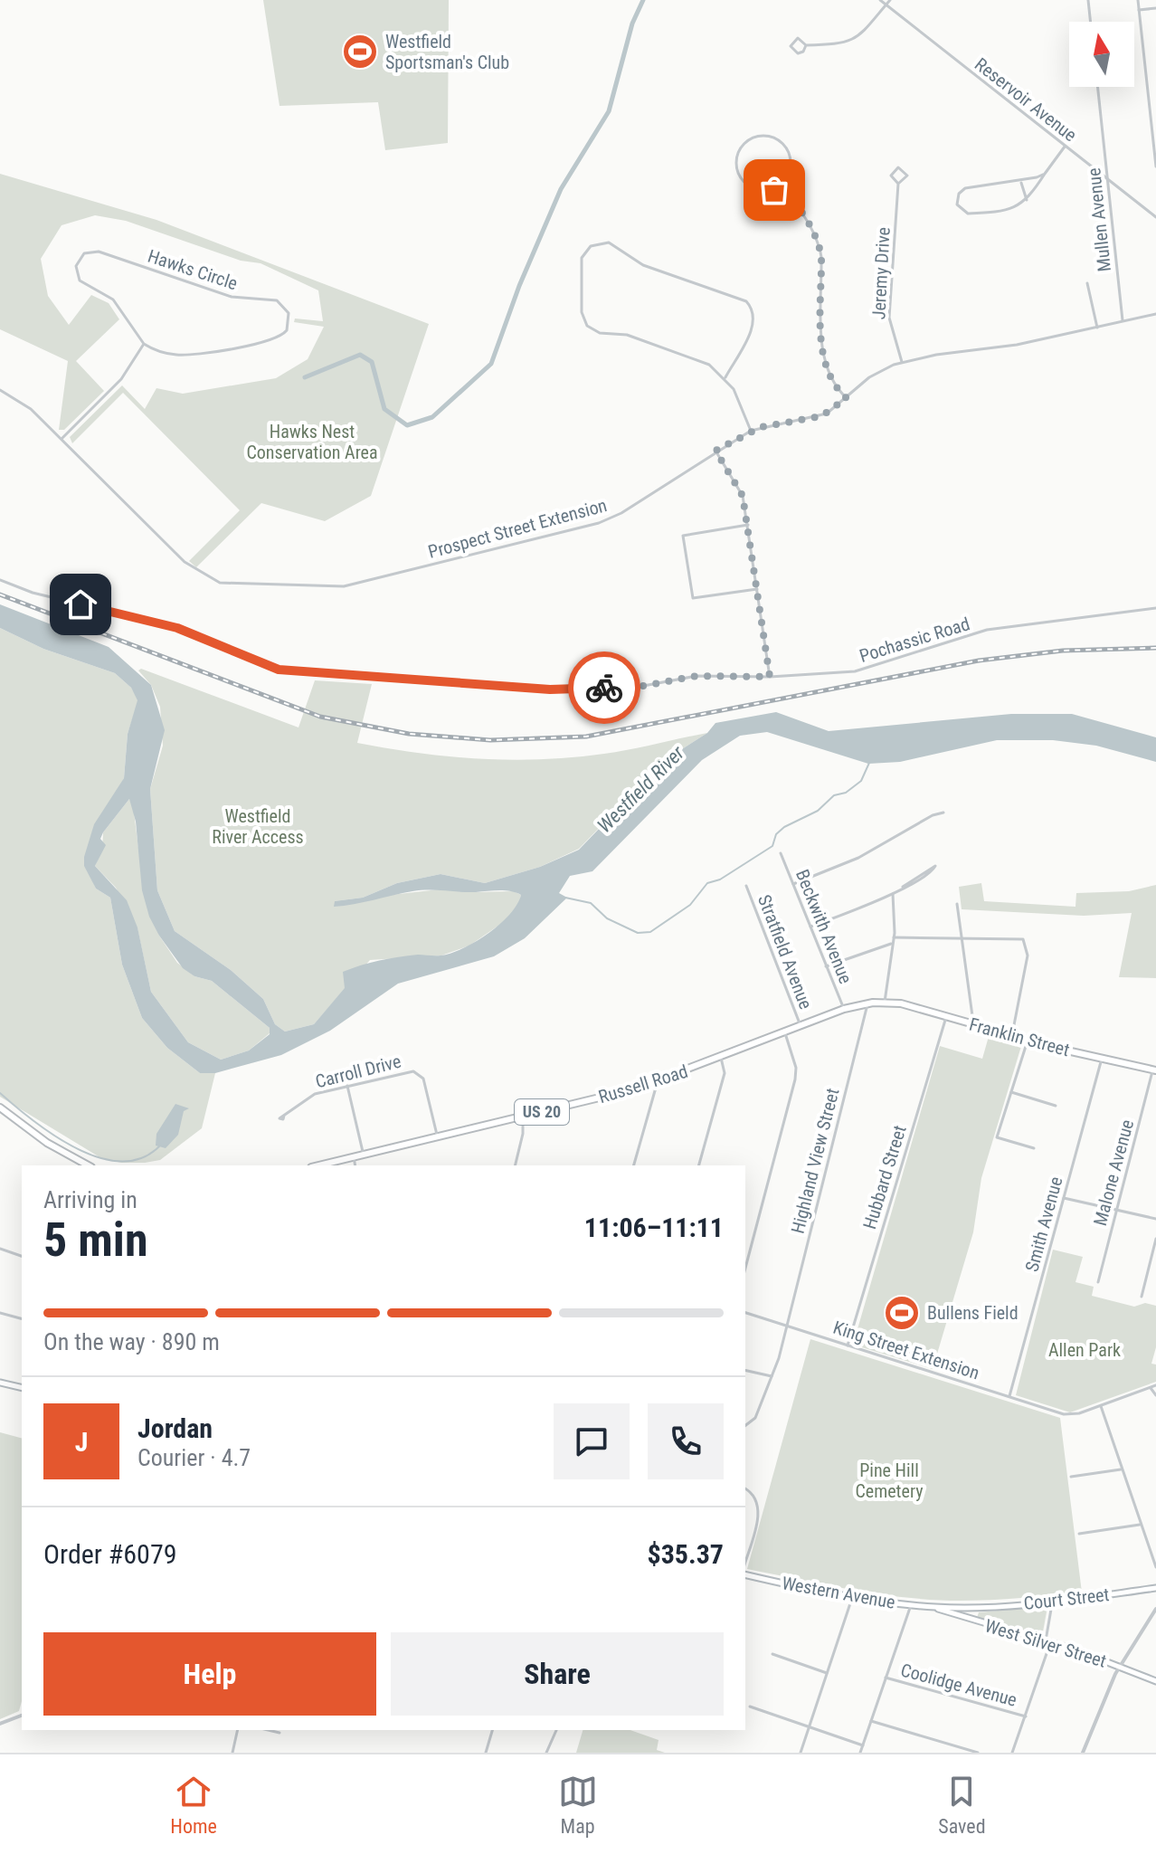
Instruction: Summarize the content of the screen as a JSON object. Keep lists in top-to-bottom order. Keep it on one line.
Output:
{"streets":{"main road":["Franklin Street","Russell Road","US 20","Western Avenue","Court Street","West Silver Street"],"street":["Reservoir Avenue","Mullen Avenue","Hawks Circle","Jeremy Drive","Prospect Street Extension","Pochassic Road","Beckwith Avenue","Stratfield Avenue","Carroll Drive","Highland View Street","Malone Avenue","Hubbard Street","Smith Avenue","King Street Extension","Coolidge Avenue"]},"crossings":[["Reservoir Avenue","Mullen Avenue"],["Mullen Avenue","Prospect Street Extension"],["Jeremy Drive","Prospect Street Extension"],["Beckwith Avenue","Russell Road"],["Stratfield Avenue","Russell Road"],["Franklin Street","Russell Road"],["Franklin Street","Malone Avenue"],["Franklin Street","Hubbard Street"],["Franklin Street","Smith Avenue"],["Carroll Drive","Russell Road"],["Russell Road","Highland View Street"],["Highland View Street","King Street Extension"],["Hubbard Street","King Street Extension"],["Smith Avenue","King Street Extension"],["Western Avenue","Court Street"],["Western Avenue","West Silver Street"],["Court Street","West Silver Street"]],"water":["Westfield River"],"parks":["Hawks Nest Conservation Area","Westfield River Access","Allen Park","Pine Hill Cemetery"],"places":{"sports":["Westfield Sportsman's Club","Bullens Field"]},"north":"top","page":{"heading":["5 min","Arriving in","11:06–11:11"],"panel":["Jordan","Courier · 4.7","Order #6079","$35.37"],"bar":"On the way · 890 m","round":"J","buttons":["Help","Share"],"tabs":["Home","Map","Saved"]}}
